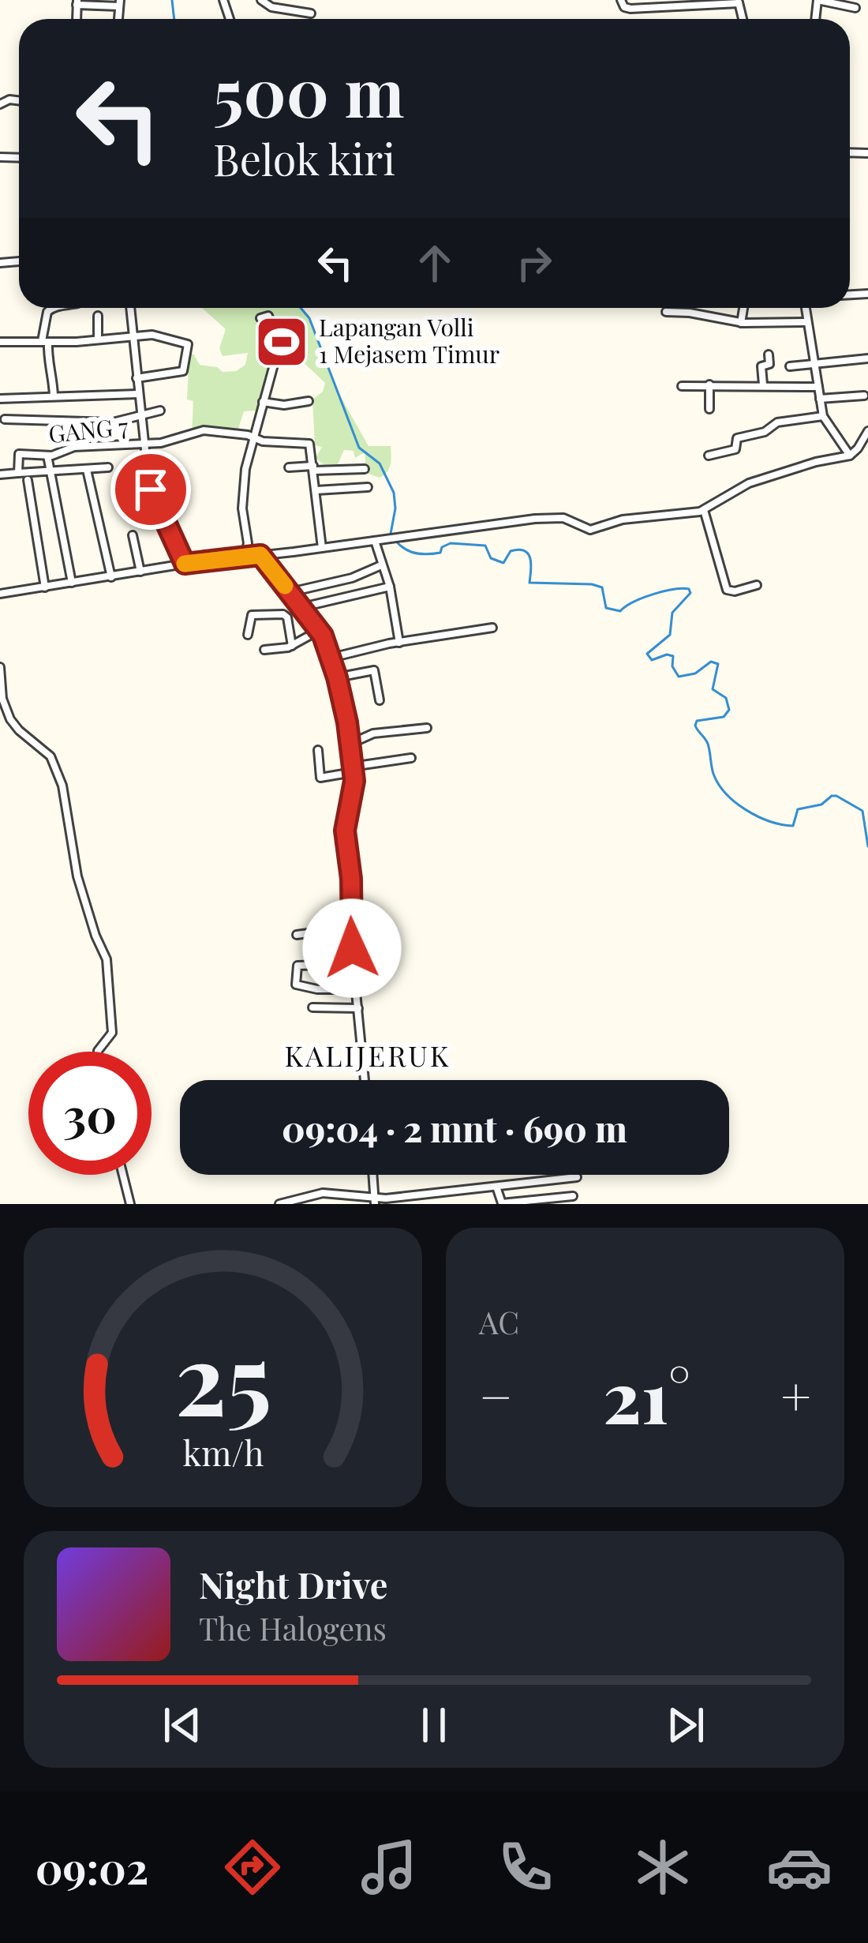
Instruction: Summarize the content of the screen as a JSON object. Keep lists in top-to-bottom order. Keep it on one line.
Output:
{"streets":{"street":["GANG 7"]},"districts":["KALIJERUK"],"places":{"sports":["Lapangan Volli 1 Mejasem Timur"]},"page":{"turn":["500 m","Belok kiri"],"limit":"30","trip":"09:04 · 2 mnt · 690 m","tile":"AC","heat":["−","21°","+"],"song":["Night Drive","The Halogens"],"tabs":"09:02","gauge":["25","km/h"]}}
